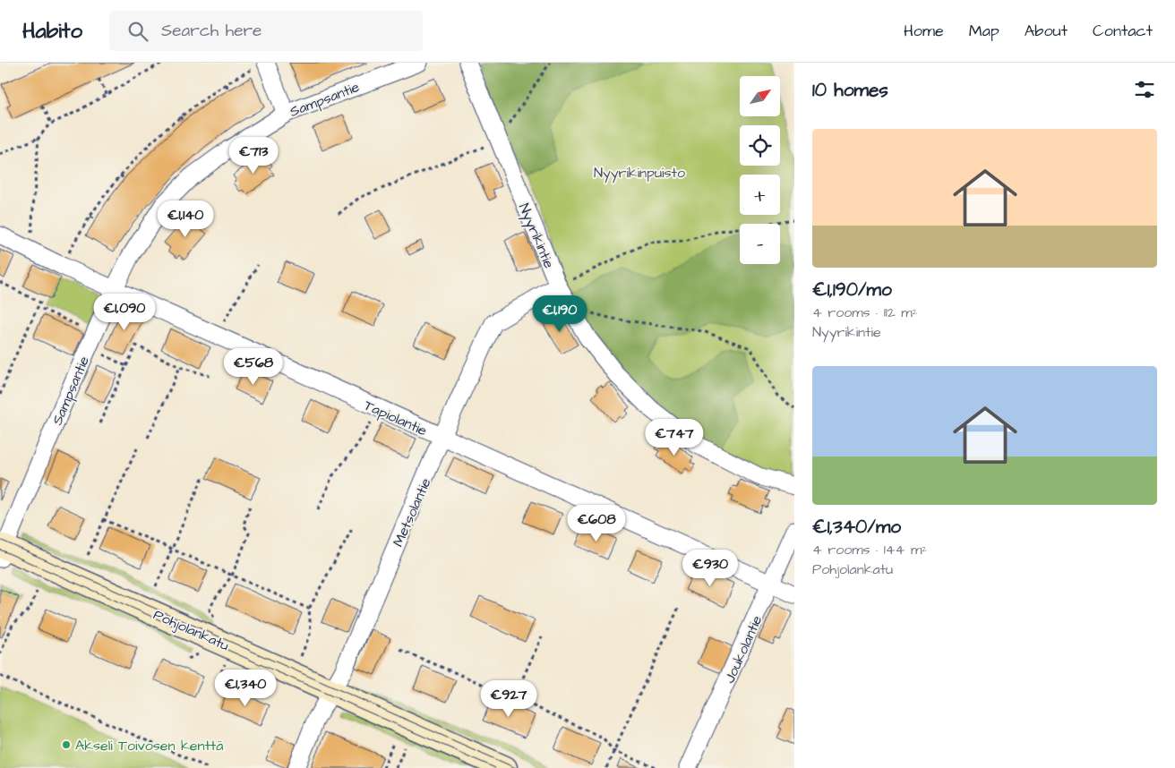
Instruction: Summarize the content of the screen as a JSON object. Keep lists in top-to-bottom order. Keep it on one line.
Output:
{"streets":{"street":["Sampsantie","Nyyrikintie","Tapiolantie","Metsolantie","Pohjolankatu","Joukolantie"]},"crossings":[["Sampsantie","Tapiolantie"],["Sampsantie","Pohjolankatu"],["Nyyrikintie","Metsolantie"],["Tapiolantie","Metsolantie"],["Tapiolantie","Joukolantie"],["Metsolantie","Pohjolankatu"]],"parks":["Nyyrikinpuisto"],"places":["Akseli Toivosen kenttä"],"north":"top right","page":{"header":"Habito","search":"Search here","nav":["Home","Map","About","Contact"],"heading":"10 homes","map_buttons":["+","−"],"list":[{"name":"€1,190/mo","note":"4 rooms · 112 m² · Nyyrikintie"},{"name":"€1,340/mo","note":"4 rooms · 144 m² · Pohjolankatu"}],"price":["€713","€1,140","€1,090","€1,190","€568","€747","€608","€930","€1,340","€927"]}}
